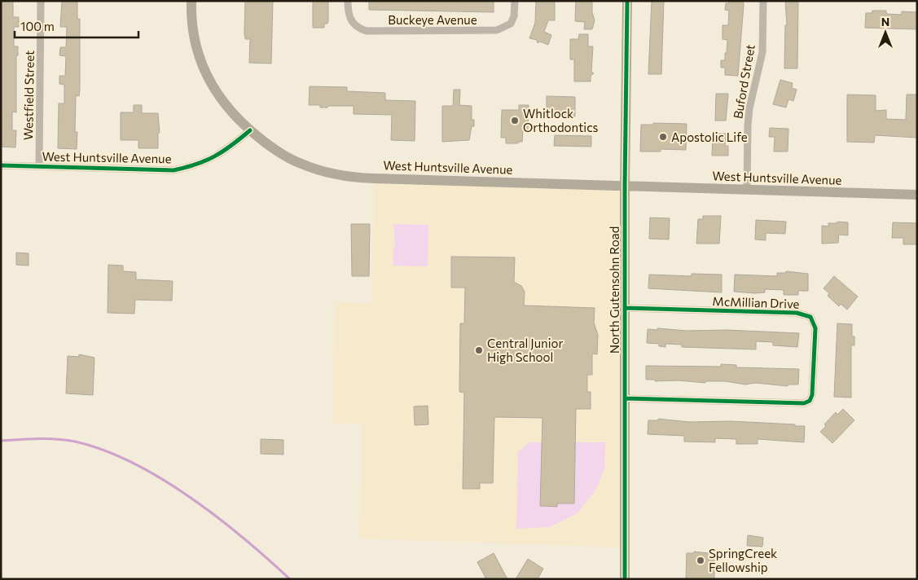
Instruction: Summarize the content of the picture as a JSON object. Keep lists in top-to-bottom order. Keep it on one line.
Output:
{"streets":{"main road":["West Huntsville Avenue","North Gutensohn Road"],"street":["Buckeye Avenue","Buford Street","Westfield Street","McMillian Drive"]},"crossings":[["Buford Street","West Huntsville Avenue"],["Westfield Street","West Huntsville Avenue"],["West Huntsville Avenue","North Gutensohn Road"],["North Gutensohn Road","McMillian Drive"]],"places":["Whitlock Orthodontics","Apostolic Life","Central Junior High School","SpringCreek Fellowship"],"scale_bar":"100 m","north":"top"}
